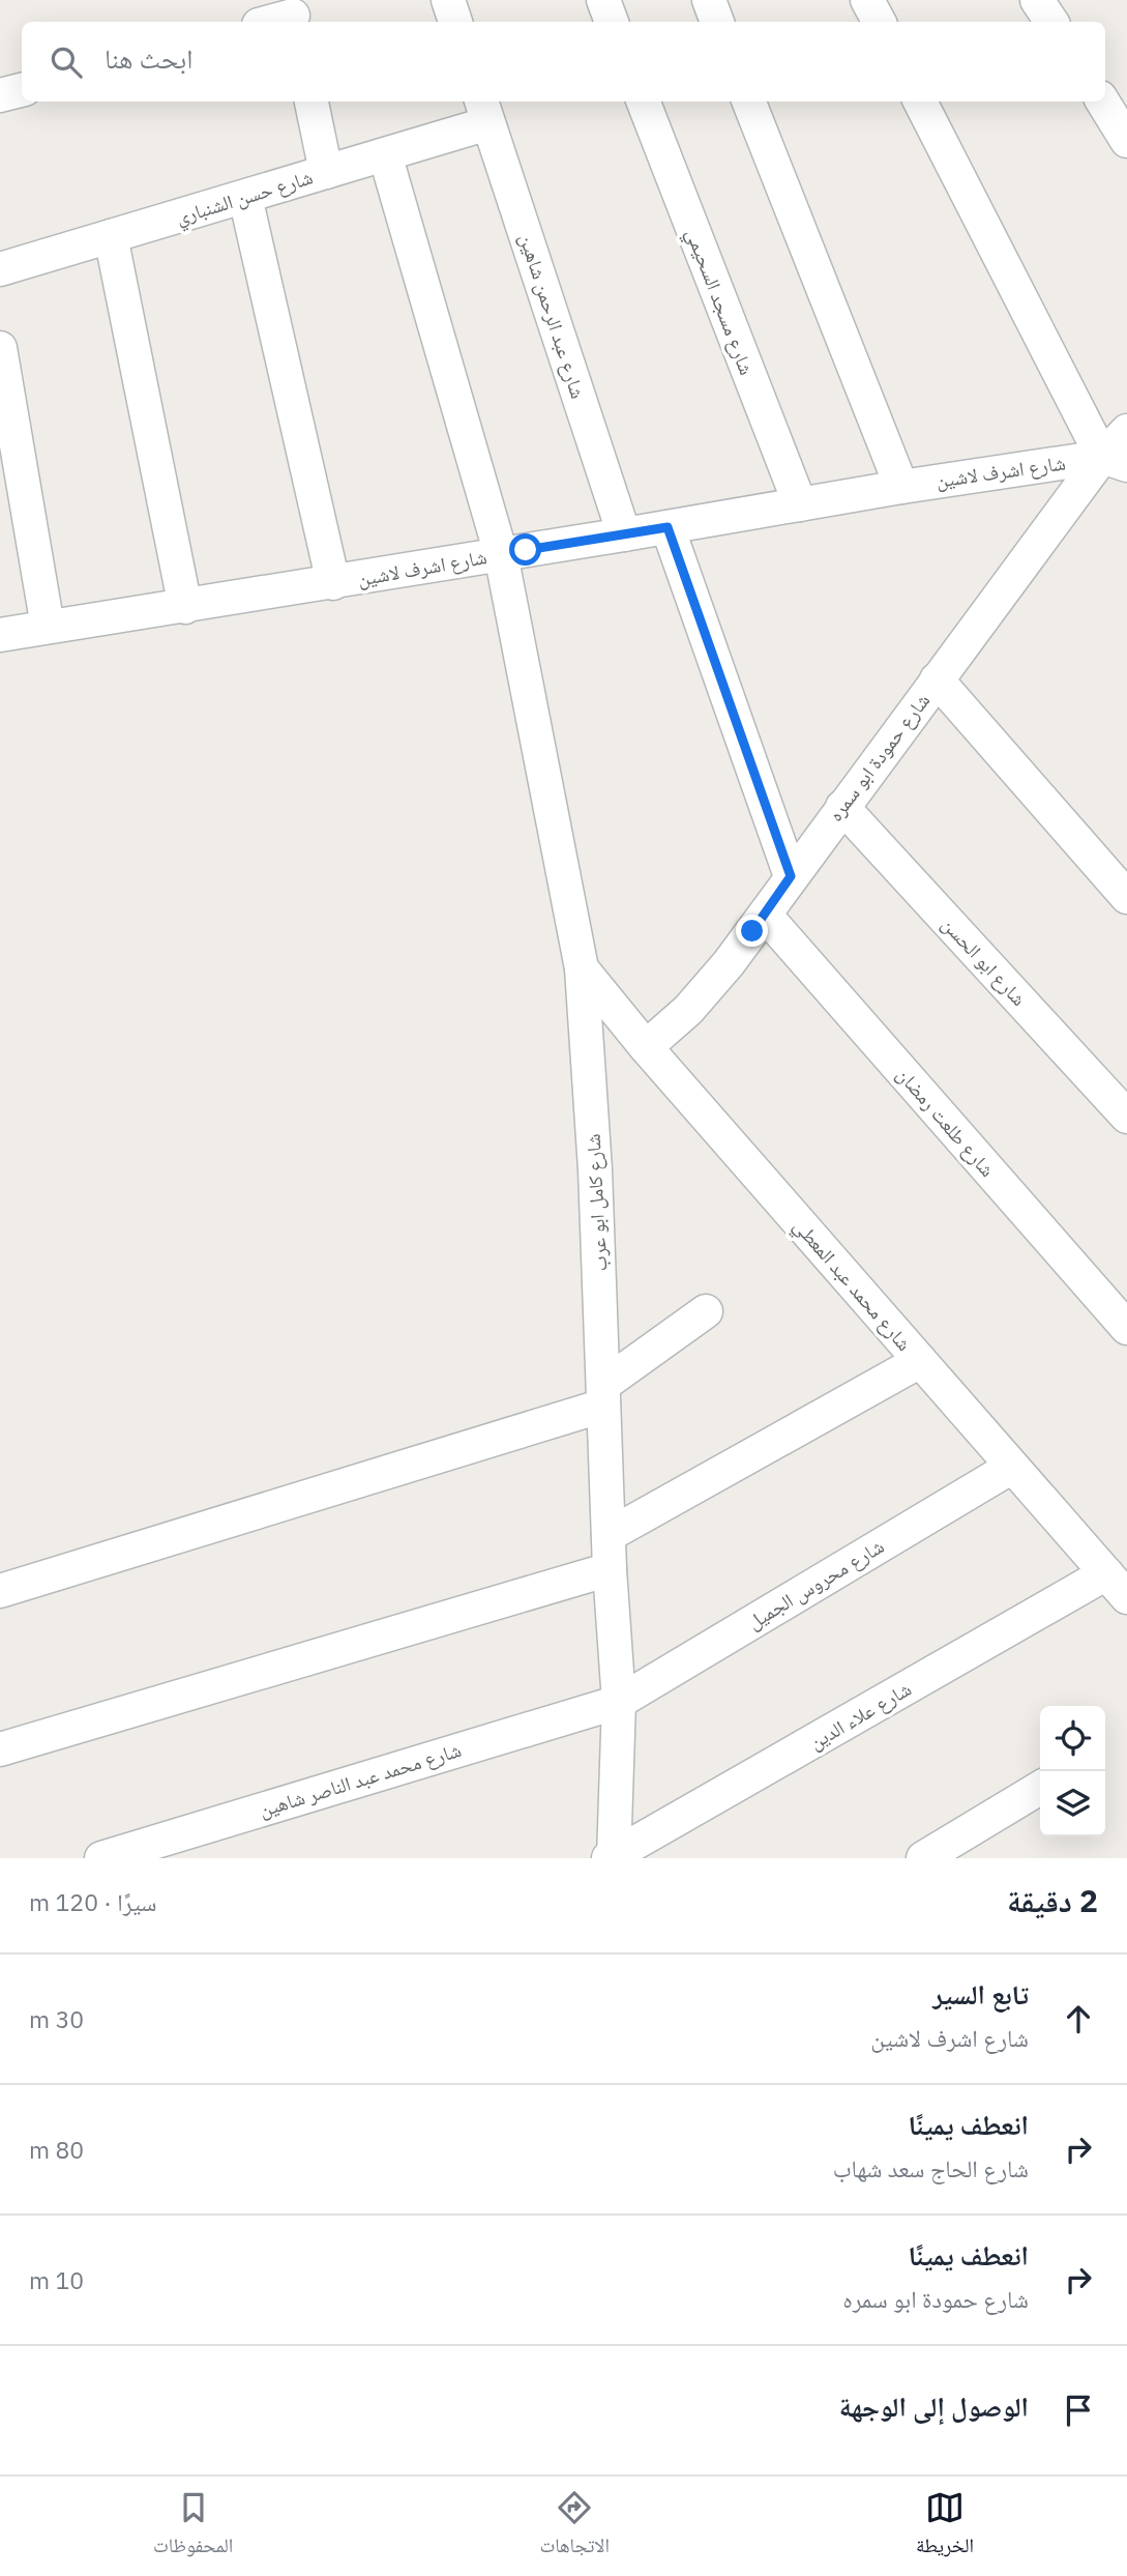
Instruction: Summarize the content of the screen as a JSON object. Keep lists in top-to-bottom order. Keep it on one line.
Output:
{"streets":{"street":["شارع حسن الشنباري","شارع مسجد السحيمي","شارع عبد الرحمن شاهين","شارع اشرف لاشين","شارع حمودة ابو سمره","شارع ابو الحسن","شارع طلعت رمضان","شارع كامل ابو عرب","شارع محمد عبد المعطي","شارع محروس الجميل","شارع علاء الدين","شارع محمد عبد الناصر شاهين"]},"crossings":[["شارع حسن الشنباري","شارع عبد الرحمن شاهين"],["شارع حسن الشنباري","شارع كامل ابو عرب"],["شارع مسجد السحيمي","شارع اشرف لاشين"],["شارع عبد الرحمن شاهين","شارع اشرف لاشين"],["شارع اشرف لاشين","شارع حمودة ابو سمره"],["شارع اشرف لاشين","شارع كامل ابو عرب"],["شارع حمودة ابو سمره","شارع ابو الحسن"],["شارع حمودة ابو سمره","شارع طلعت رمضان"],["شارع حمودة ابو سمره","شارع محمد عبد المعطي"],["شارع كامل ابو عرب","شارع محمد عبد المعطي"],["شارع كامل ابو عرب","شارع محروس الجميل"],["شارع كامل ابو عرب","شارع علاء الدين"],["شارع كامل ابو عرب","شارع محمد عبد الناصر شاهين"],["شارع محمد عبد المعطي","شارع محروس الجميل"],["شارع محمد عبد المعطي","شارع علاء الدين"],["شارع محروس الجميل","شارع محمد عبد الناصر شاهين"]],"page":{"search":"ابحث هنا","heading":["2 دقيقة","سيرًا · 120 m"],"list":[["تابع السير","شارع اشرف لاشين","30 m"],["انعطف يمينًا","شارع الحاج سعد شهاب","80 m"],["انعطف يمينًا","شارع حمودة ابو سمره","10 m"],"الوصول إلى الوجهة"],"nav":["الخريطة","الاتجاهات","المحفوظات"]}}
